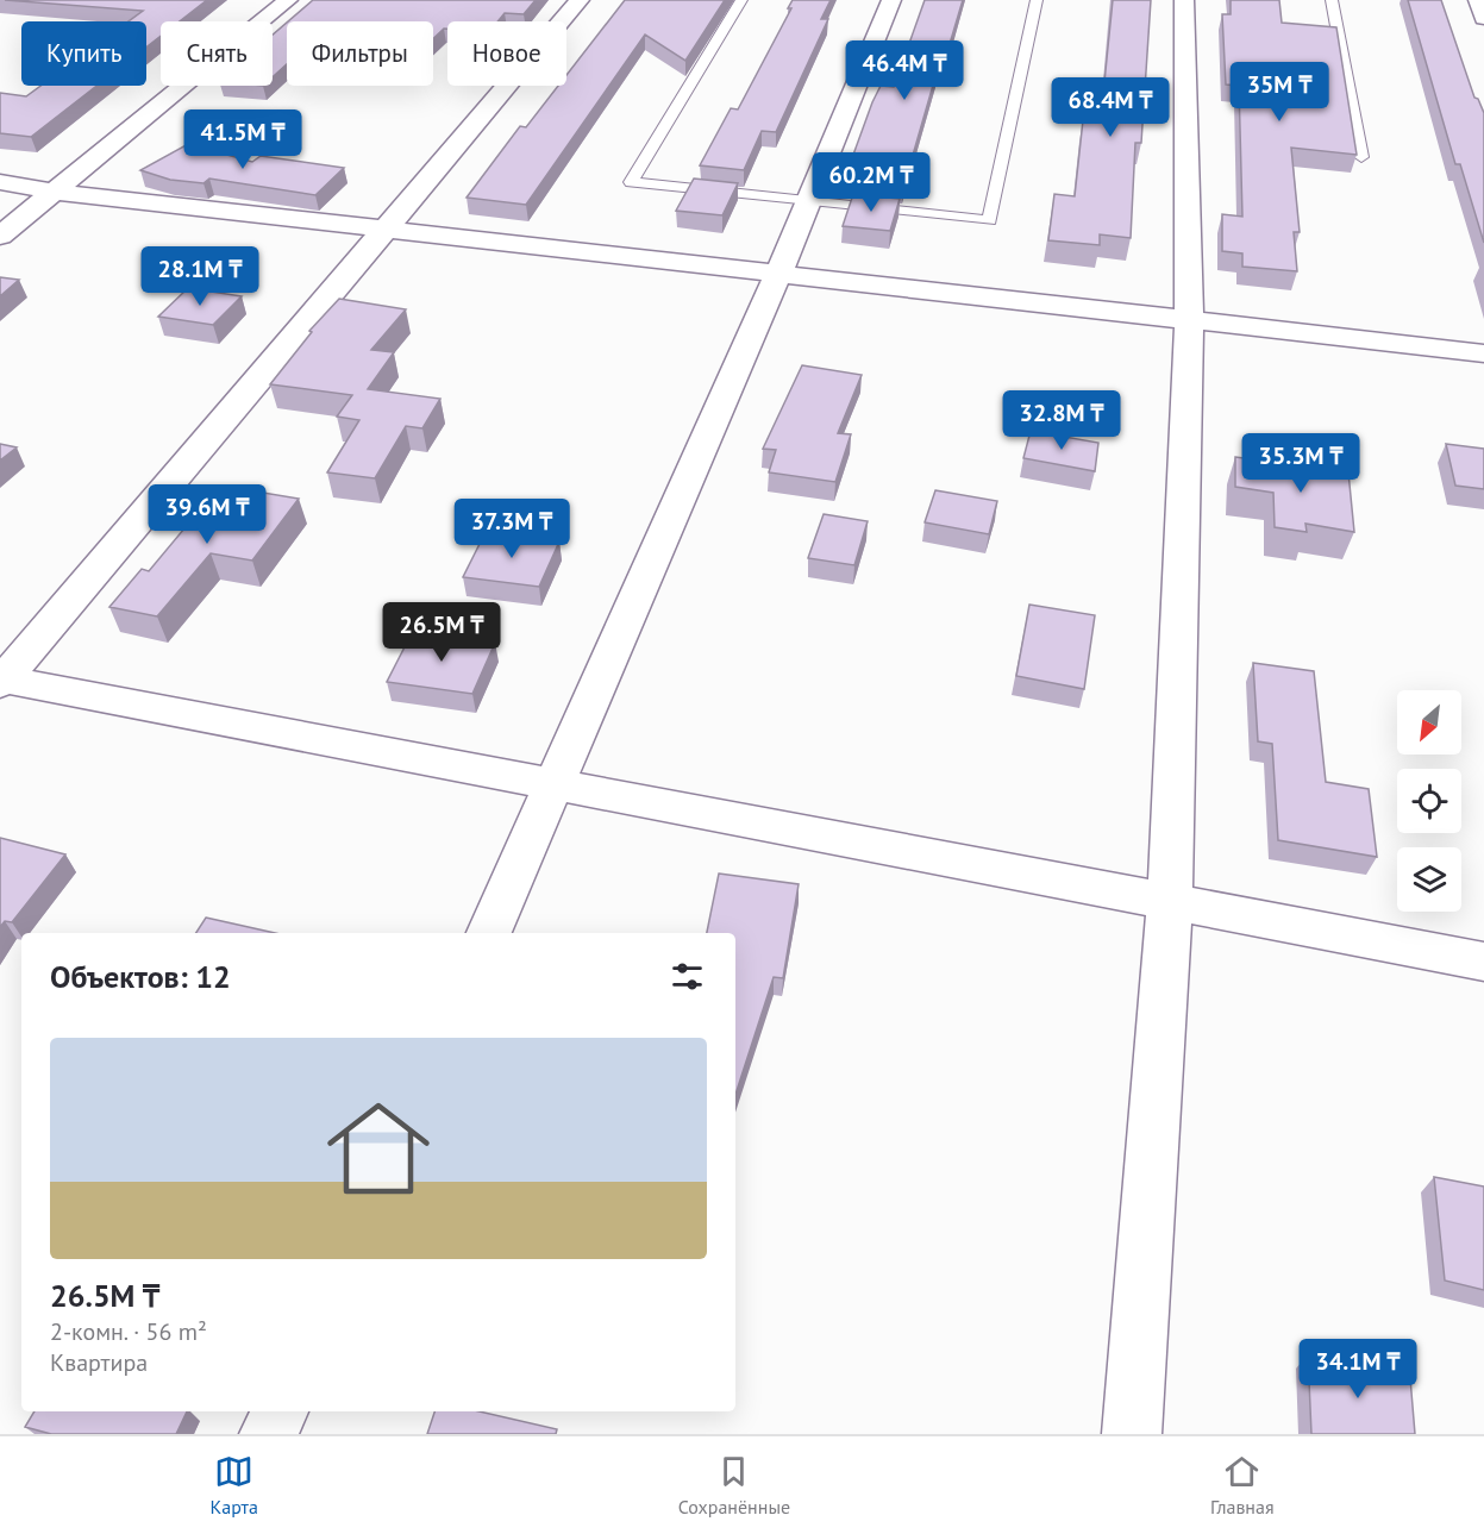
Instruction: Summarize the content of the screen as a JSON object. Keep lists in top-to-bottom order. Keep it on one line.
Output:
{"north":"bottom left","page":{"chip":["Купить","Снять","Фильтры","Новое"],"price":["46.4M ₸","35M ₸","68.4M ₸","41.5M ₸","60.2M ₸","28.1M ₸","32.8M ₸","35.3M ₸","39.6M ₸","37.3M ₸","26.5M ₸","34.1M ₸"],"heading":"Объектов: 12","list":[{"name":"26.5M ₸","note":"2-комн. · 56 m² · Квартира"}],"tabs":["Карта","Сохранённые","Главная"]}}
